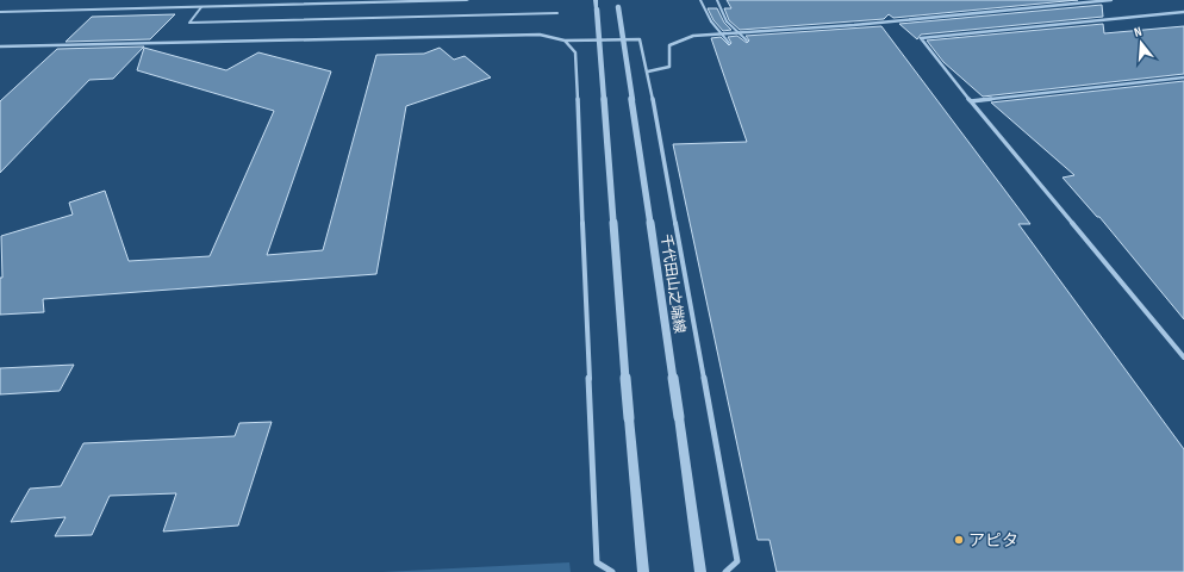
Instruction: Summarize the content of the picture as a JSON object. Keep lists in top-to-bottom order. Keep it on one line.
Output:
{"streets":{"street":["千代田山之端線"]},"places":["アピタ"],"north":"top"}
